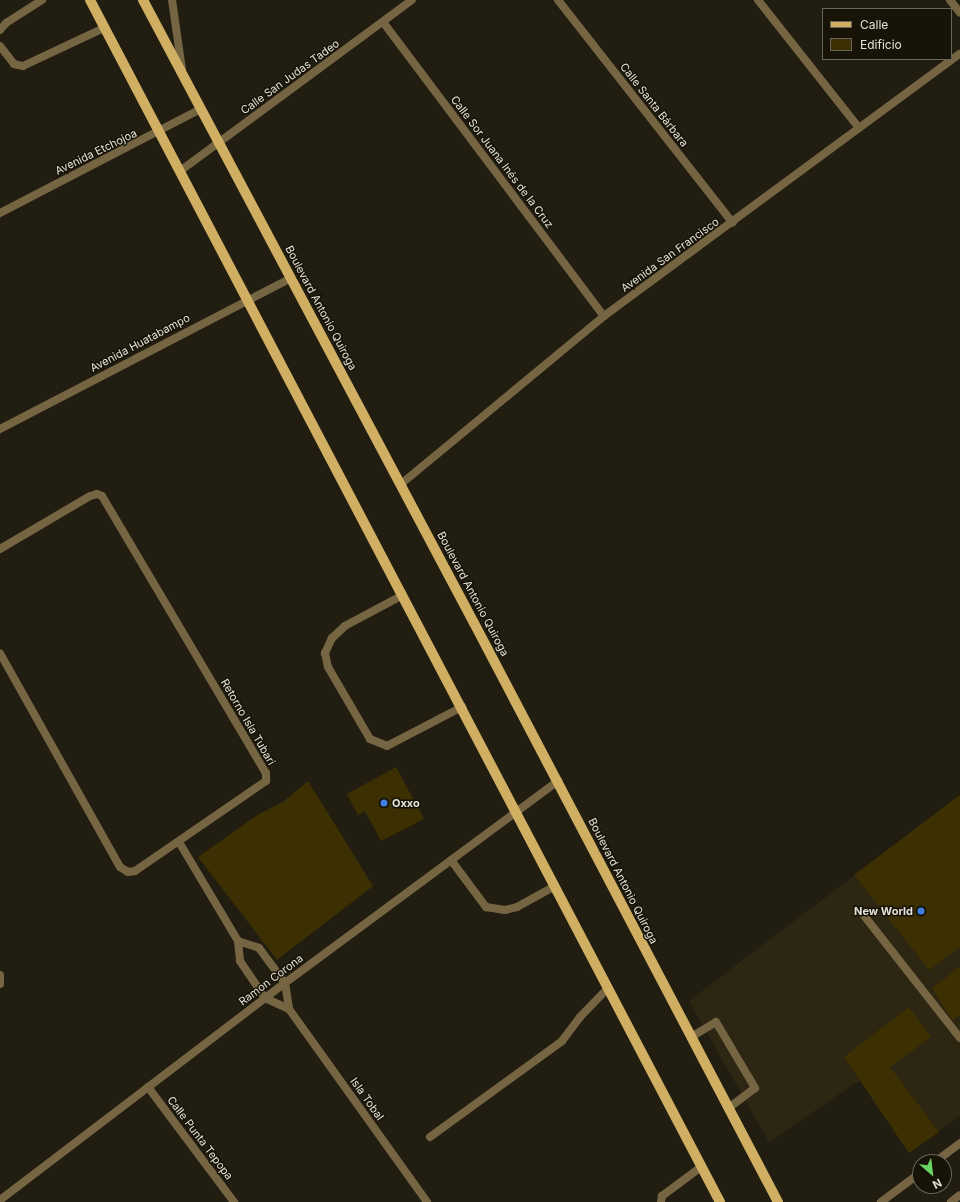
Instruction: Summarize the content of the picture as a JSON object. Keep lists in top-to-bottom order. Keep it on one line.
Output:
{"streets":{"main road":["Boulevard Antonio Quiroga"],"street":["Calle San Judas Tadeo","Calle Santa Bárbara","Avenida Etchojoa","Calle Sor Juana Inés de la Cruz","Avenida San Francisco","Avenida Huatabampo","Retorno Isla Tubari","Ramon Corona","Isla Tobal","Calle Punta Tepopa"]},"crossings":[["Calle San Judas Tadeo","Calle Sor Juana Inés de la Cruz"],["Calle San Judas Tadeo","Boulevard Antonio Quiroga"],["Calle Santa Bárbara","Avenida San Francisco"],["Avenida Etchojoa","Boulevard Antonio Quiroga"],["Calle Sor Juana Inés de la Cruz","Avenida San Francisco"],["Avenida San Francisco","Boulevard Antonio Quiroga"],["Boulevard Antonio Quiroga","Avenida Huatabampo"],["Boulevard Antonio Quiroga","Ramon Corona"],["Ramon Corona","Isla Tobal"],["Ramon Corona","Calle Punta Tepopa"]],"places":["Oxxo","New World"],"legend":["Calle","Edificio"],"north":"bottom right"}
